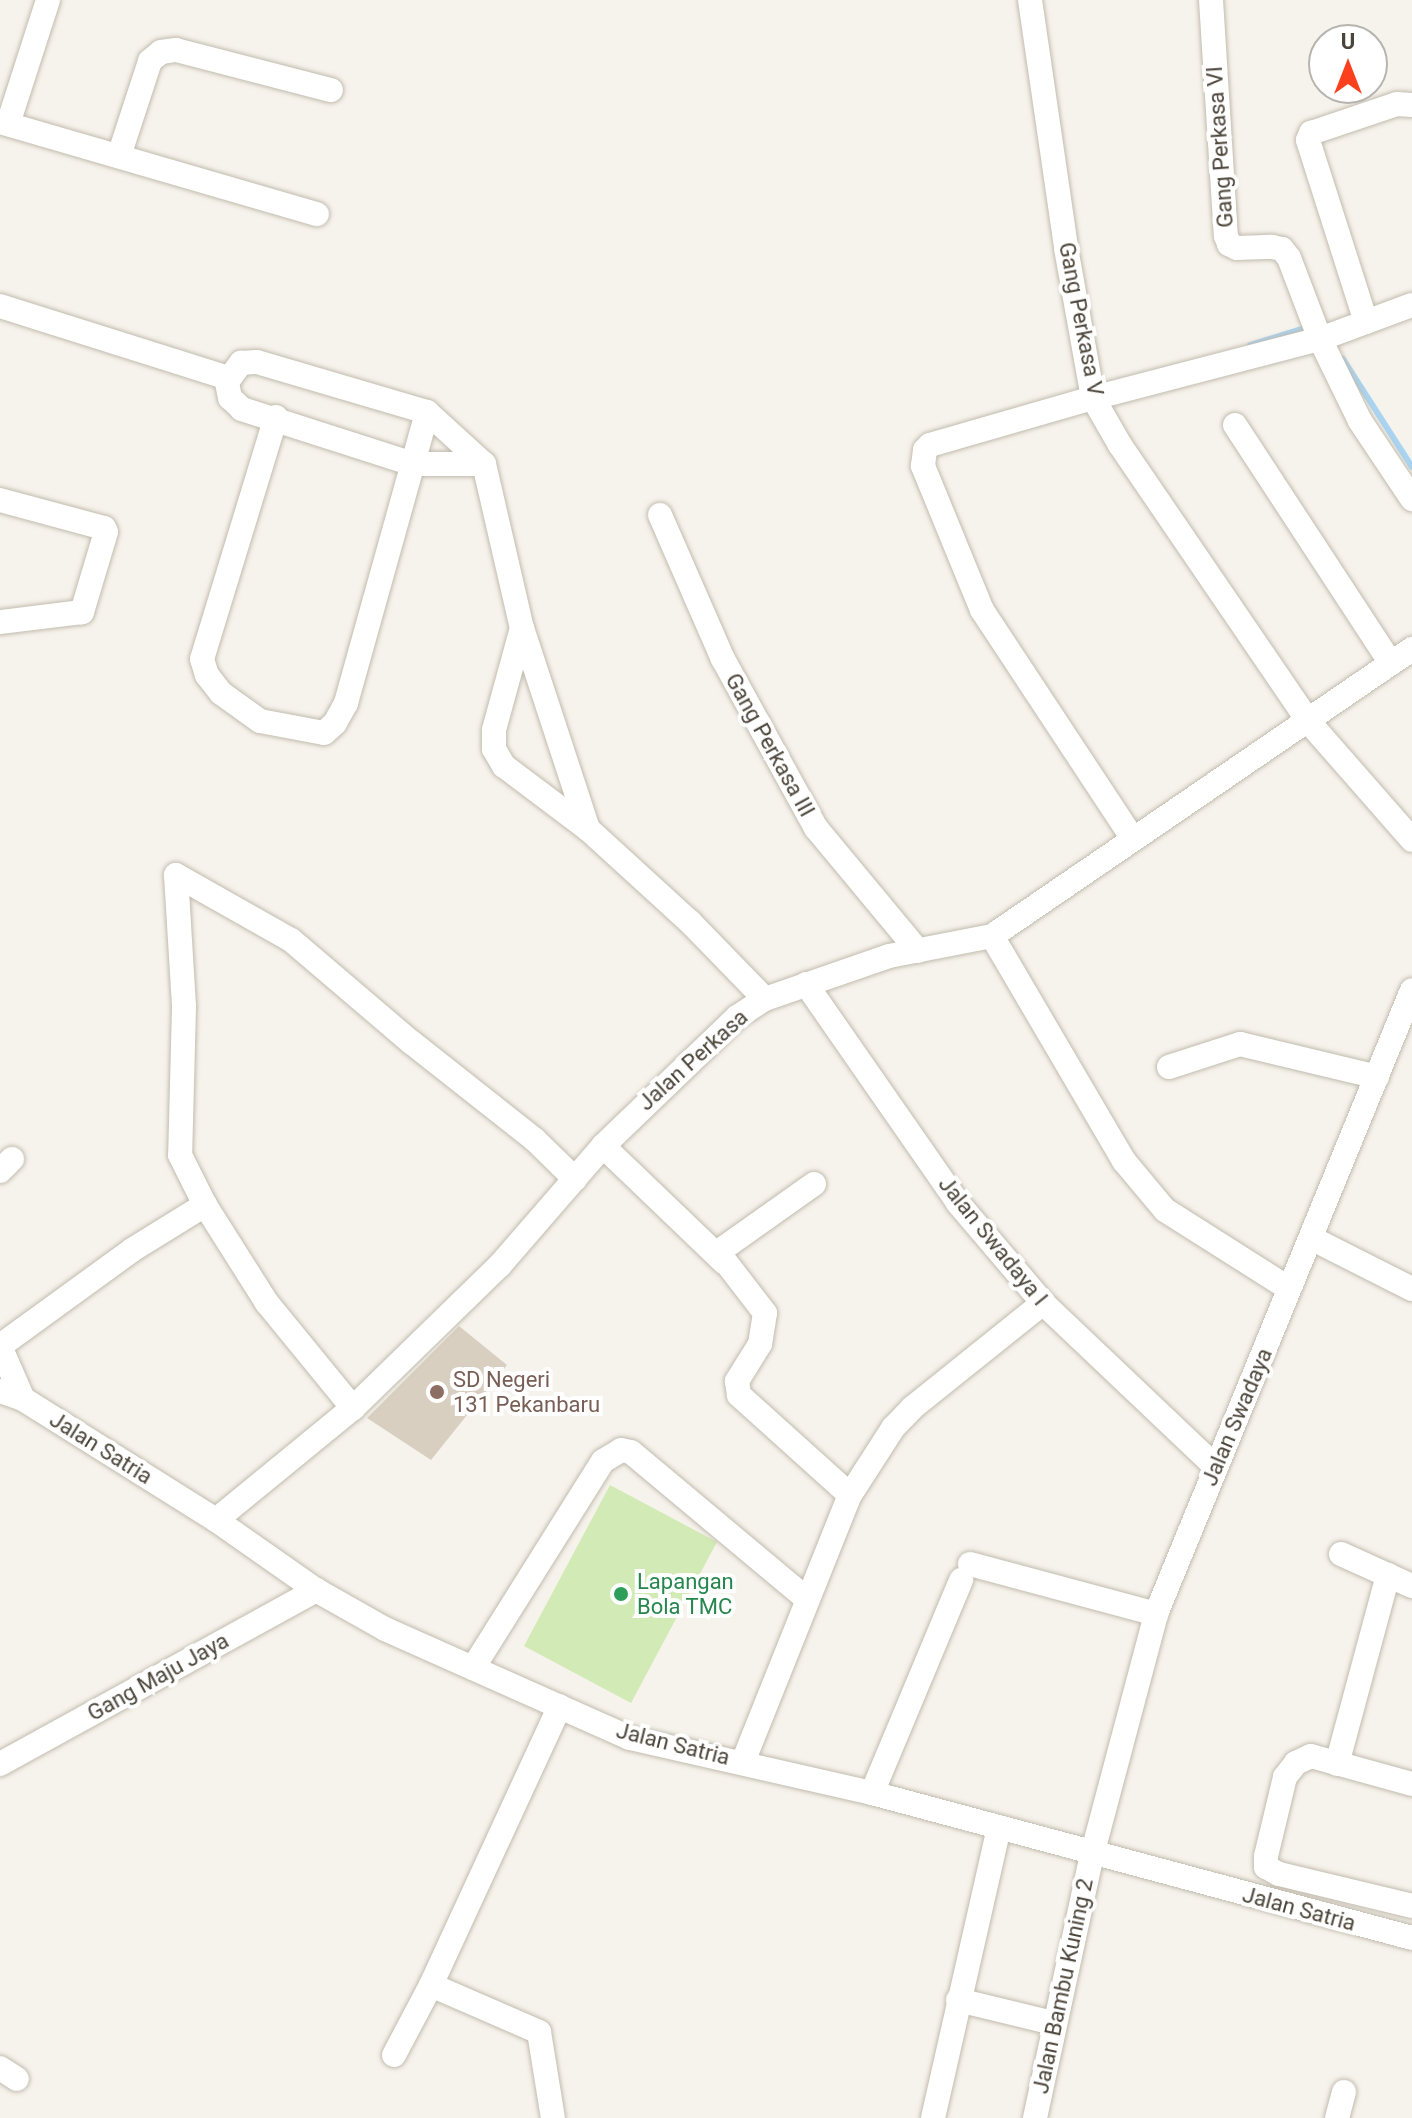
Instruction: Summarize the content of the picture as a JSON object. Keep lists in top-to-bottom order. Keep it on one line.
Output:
{"streets":{"street":["Gang Perkasa VI","Gang Perkasa V","Gang Perkasa III","Jalan Perkasa","Jalan Swadaya I","Jalan Swadaya","Jalan Satria","Gang Maju Jaya","Jalan Bambu Kuning 2"]},"crossings":[["Gang Perkasa V","Jalan Perkasa"],["Gang Perkasa III","Jalan Perkasa"],["Jalan Perkasa","Jalan Swadaya I"],["Jalan Perkasa","Jalan Satria"],["Jalan Swadaya I","Jalan Swadaya"],["Jalan Swadaya","Jalan Satria"],["Jalan Swadaya","Jalan Bambu Kuning 2"],["Jalan Satria","Gang Maju Jaya"],["Jalan Satria","Jalan Bambu Kuning 2"]],"places":["SD Negeri 131 Pekanbaru","Lapangan Bola TMC"],"north":"top"}
